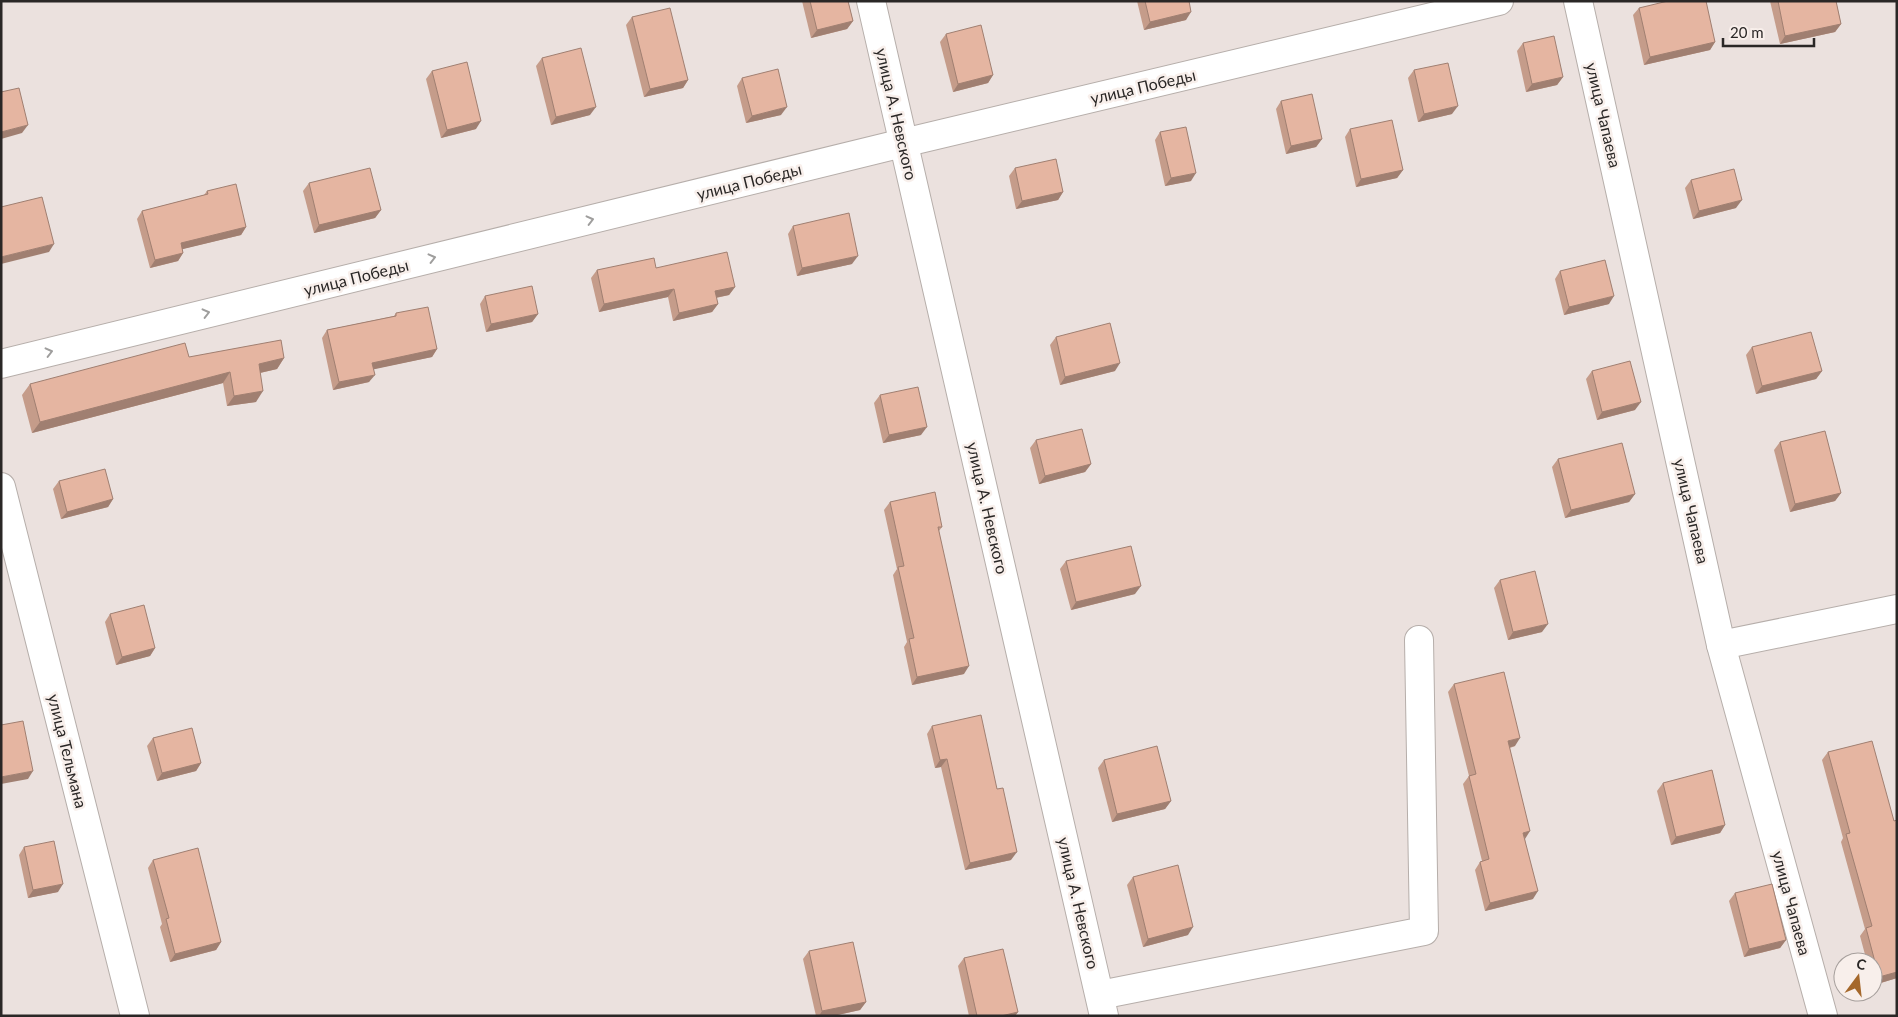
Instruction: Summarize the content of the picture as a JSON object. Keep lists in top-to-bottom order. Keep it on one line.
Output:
{"streets":{"street":["улица Победы","улица А. Невского","улица Чапаева","улица Тельмана"]},"crossings":[["улица Победы","улица А. Невского"]],"one_way":["улица Победы"],"scale_bar":"20 m","north":"top"}
